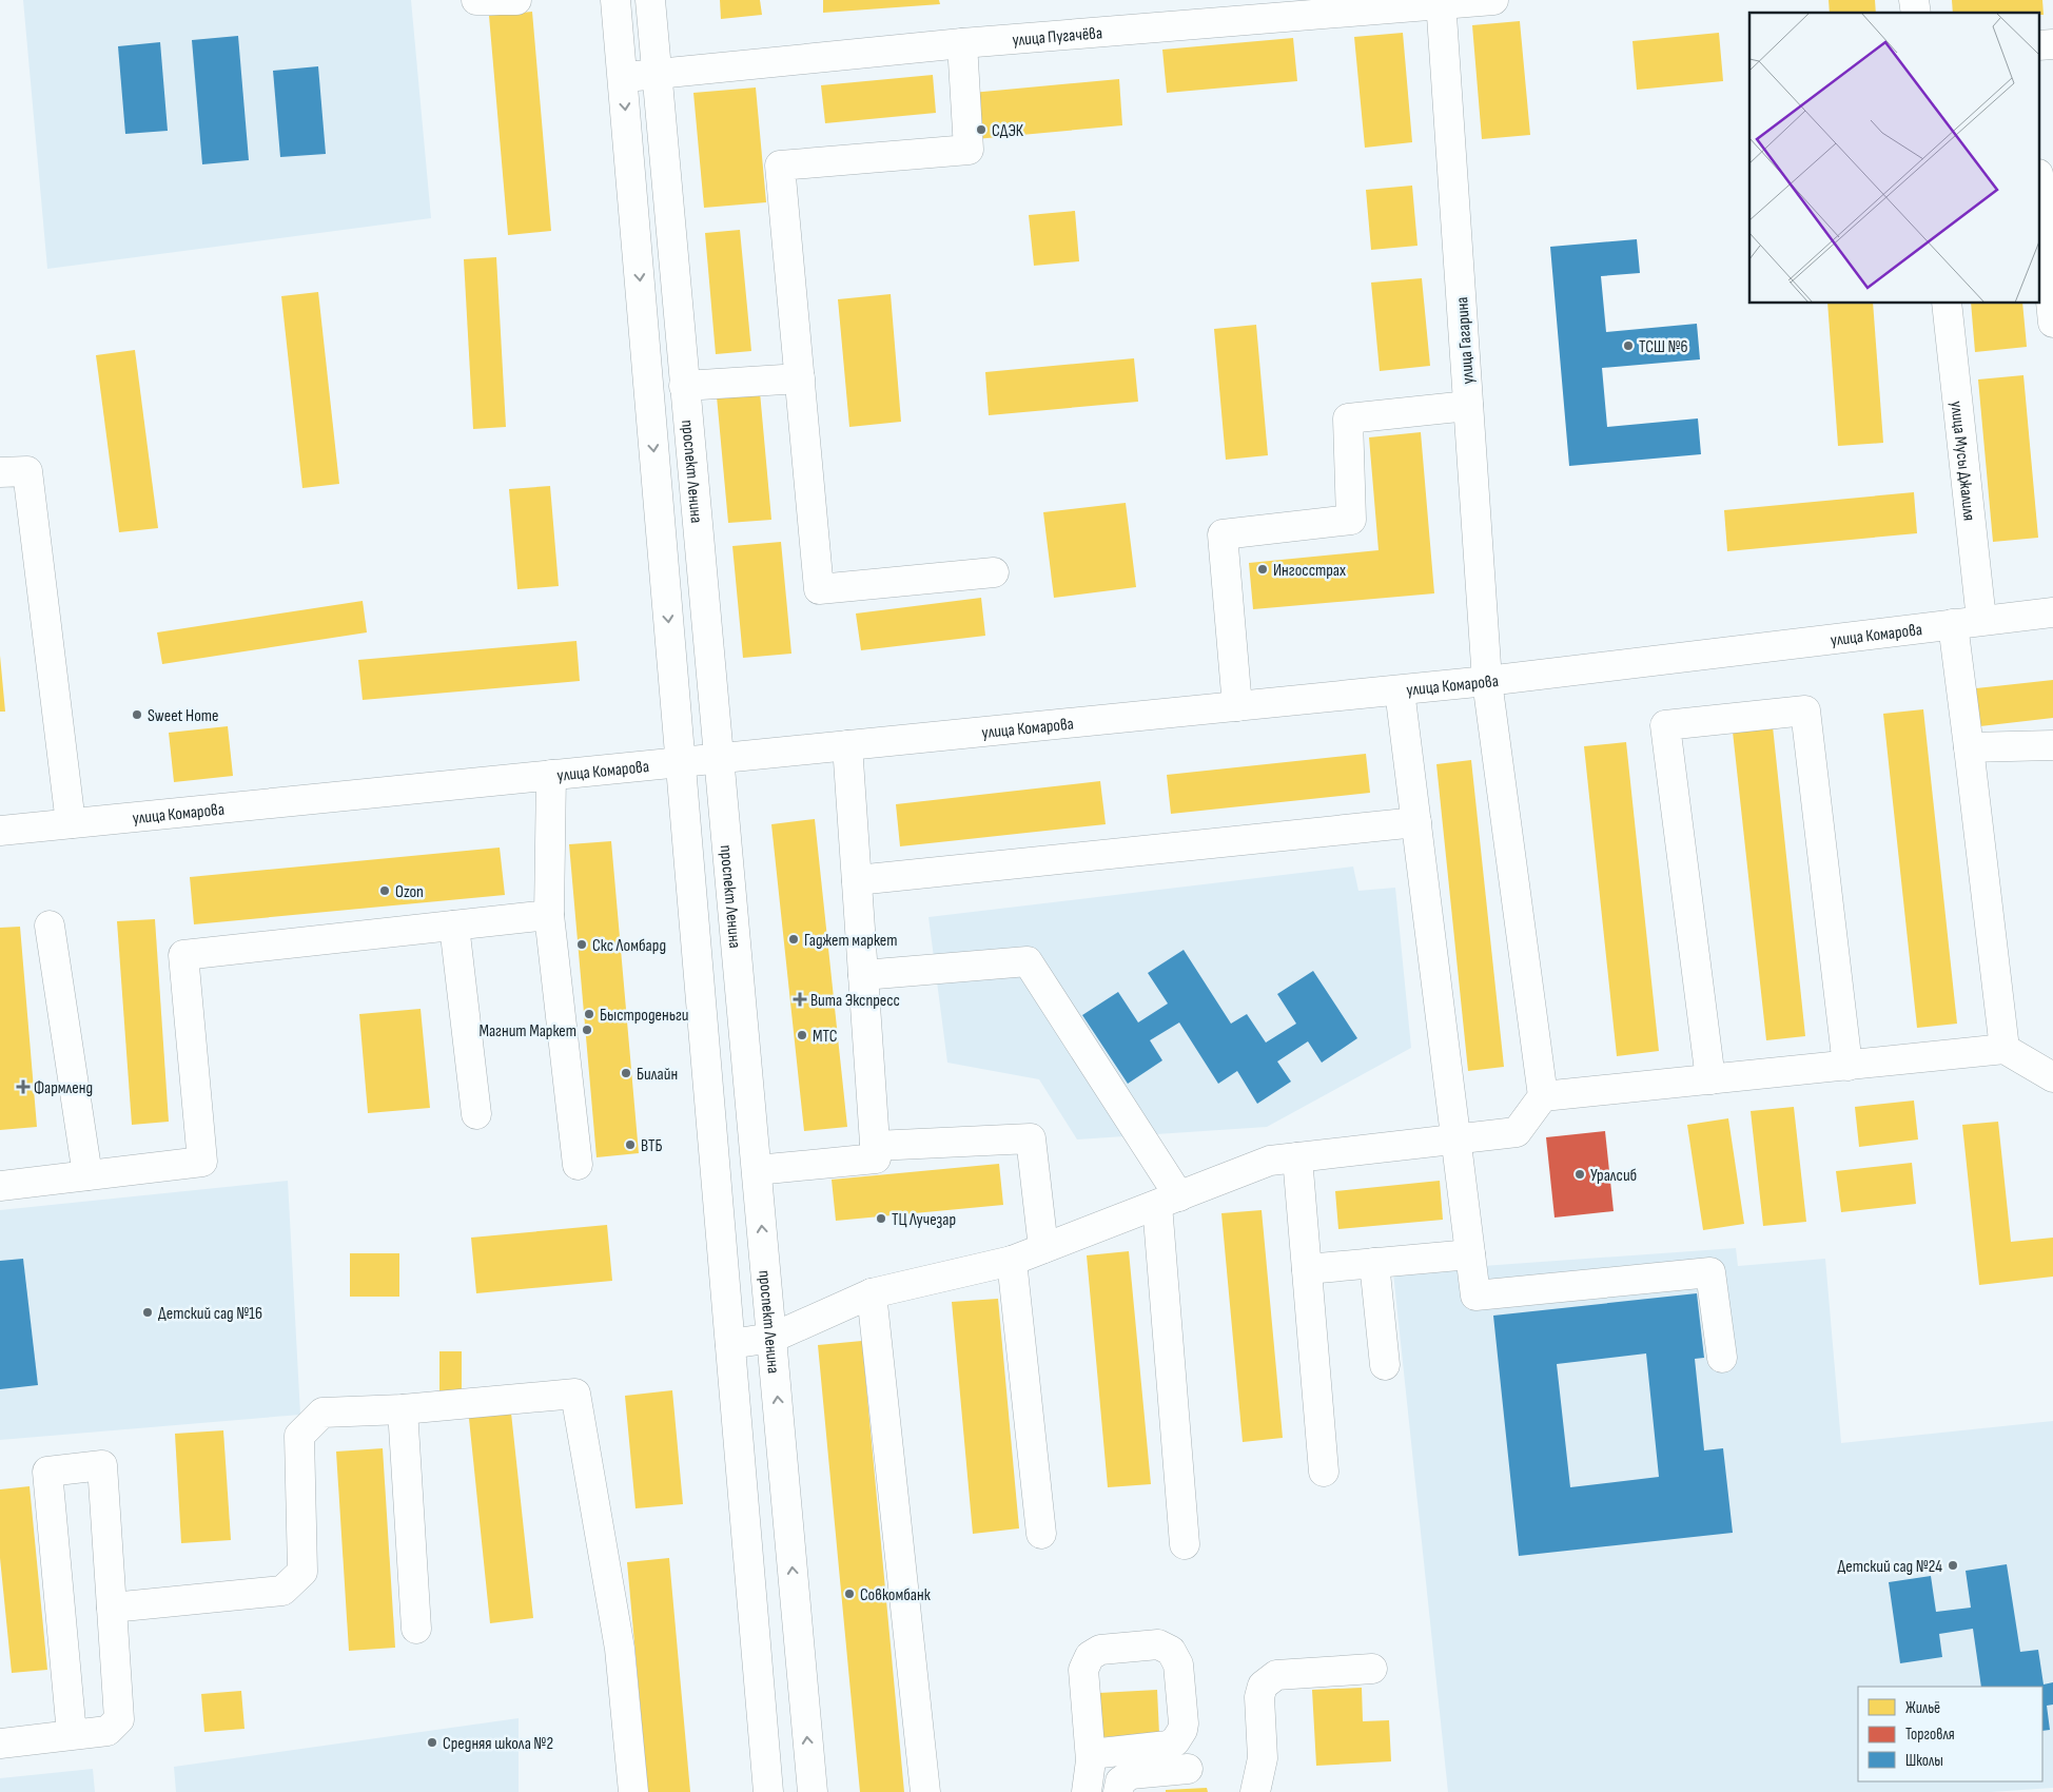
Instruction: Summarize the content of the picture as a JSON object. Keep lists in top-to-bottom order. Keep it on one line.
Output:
{"streets":{"street":["улица Пугачёва","улица Гагарина","улица Мусы Джалиля","проспект Ленина","улица Комарова"]},"crossings":[["улица Пугачёва","улица Гагарина"],["улица Пугачёва","проспект Ленина"],["улица Гагарина","улица Комарова"],["улица Мусы Джалиля","улица Комарова"],["проспект Ленина","улица Комарова"]],"places":{"other":["СДЭК","ТСШ №6","Ингосстрах","Sweet Home","Ozon","Гаджет маркет","Скс Ломбард","Быстроденьги","Магнит Маркет","МТС","Билайн","ВТБ","Уралсиб","ТЦ Лучезар","Детский сад №16","Детский сад №24","Совкомбанк","Средняя школа №2"],"health":["Вита Экспресс","Фармленд"]},"legend":["Жильё","Торговля","Школы"]}
